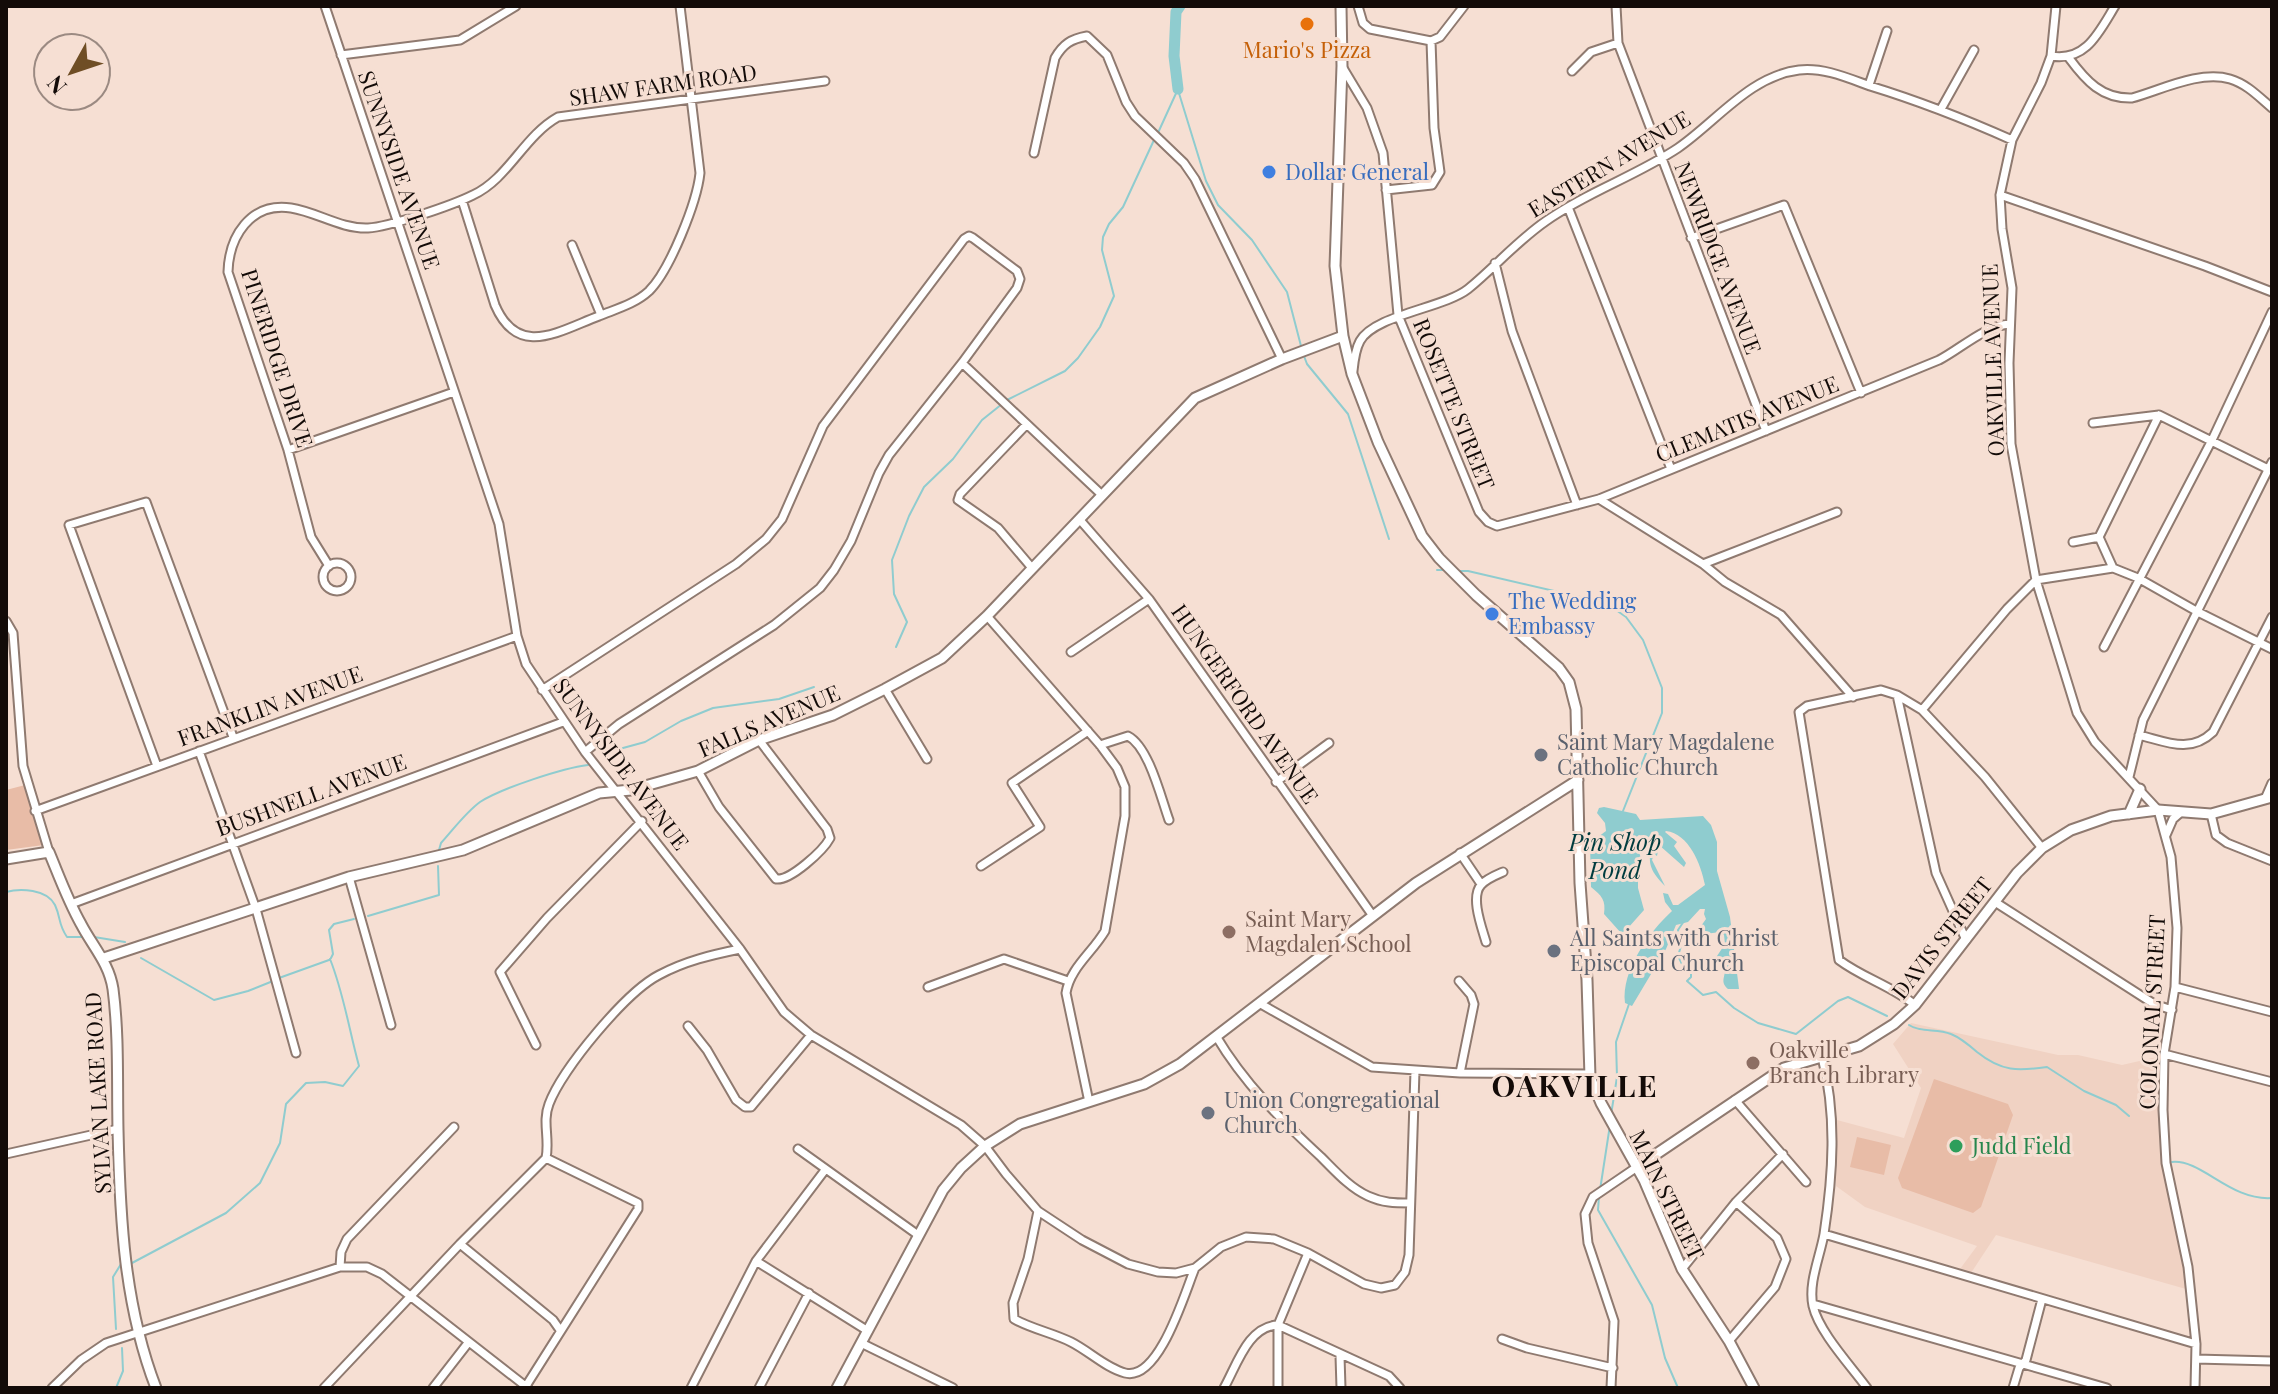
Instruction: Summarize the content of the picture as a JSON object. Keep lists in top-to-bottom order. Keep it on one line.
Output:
{"streets":{"main road":["FALLS AVENUE","DAVIS STREET","SYLVAN LAKE ROAD","MAIN STREET"],"street":["SHAW FARM ROAD","EASTERN AVENUE","SUNNYSIDE AVENUE","NEWRIDGE AVENUE","PINERIDGE DRIVE","OAKVILLE AVENUE","ROSETTE STREET","CLEMATIS AVENUE","HUNGERFORD AVENUE","FRANKLIN AVENUE","BUSHNELL AVENUE","COLONIAL STREET"]},"crossings":[["SHAW FARM ROAD","SUNNYSIDE AVENUE"],["SHAW FARM ROAD","PINERIDGE DRIVE"],["EASTERN AVENUE","NEWRIDGE AVENUE"],["EASTERN AVENUE","OAKVILLE AVENUE"],["EASTERN AVENUE","ROSETTE STREET"],["EASTERN AVENUE","MAIN STREET"],["SUNNYSIDE AVENUE","PINERIDGE DRIVE"],["SUNNYSIDE AVENUE","FRANKLIN AVENUE"],["SUNNYSIDE AVENUE","FALLS AVENUE"],["SUNNYSIDE AVENUE","BUSHNELL AVENUE"],["NEWRIDGE AVENUE","CLEMATIS AVENUE"],["OAKVILLE AVENUE","CLEMATIS AVENUE"],["OAKVILLE AVENUE","COLONIAL STREET"],["ROSETTE STREET","CLEMATIS AVENUE"],["ROSETTE STREET","MAIN STREET"],["HUNGERFORD AVENUE","FALLS AVENUE"],["FRANKLIN AVENUE","SYLVAN LAKE ROAD"],["FALLS AVENUE","SYLVAN LAKE ROAD"],["FALLS AVENUE","MAIN STREET"],["BUSHNELL AVENUE","SYLVAN LAKE ROAD"],["DAVIS STREET","COLONIAL STREET"],["DAVIS STREET","MAIN STREET"]],"districts":["OAKVILLE"],"water":["Pin Shop Pond"],"places":["Mario's Pizza","Dollar General","The Wedding Embassy","Saint Mary Magdalene Catholic Church","Saint Mary Magdalen School","All Saints with Christ Episcopal Church","Oakville Branch Library","Union Congregational Church","Judd Field"],"north":"bottom left"}
